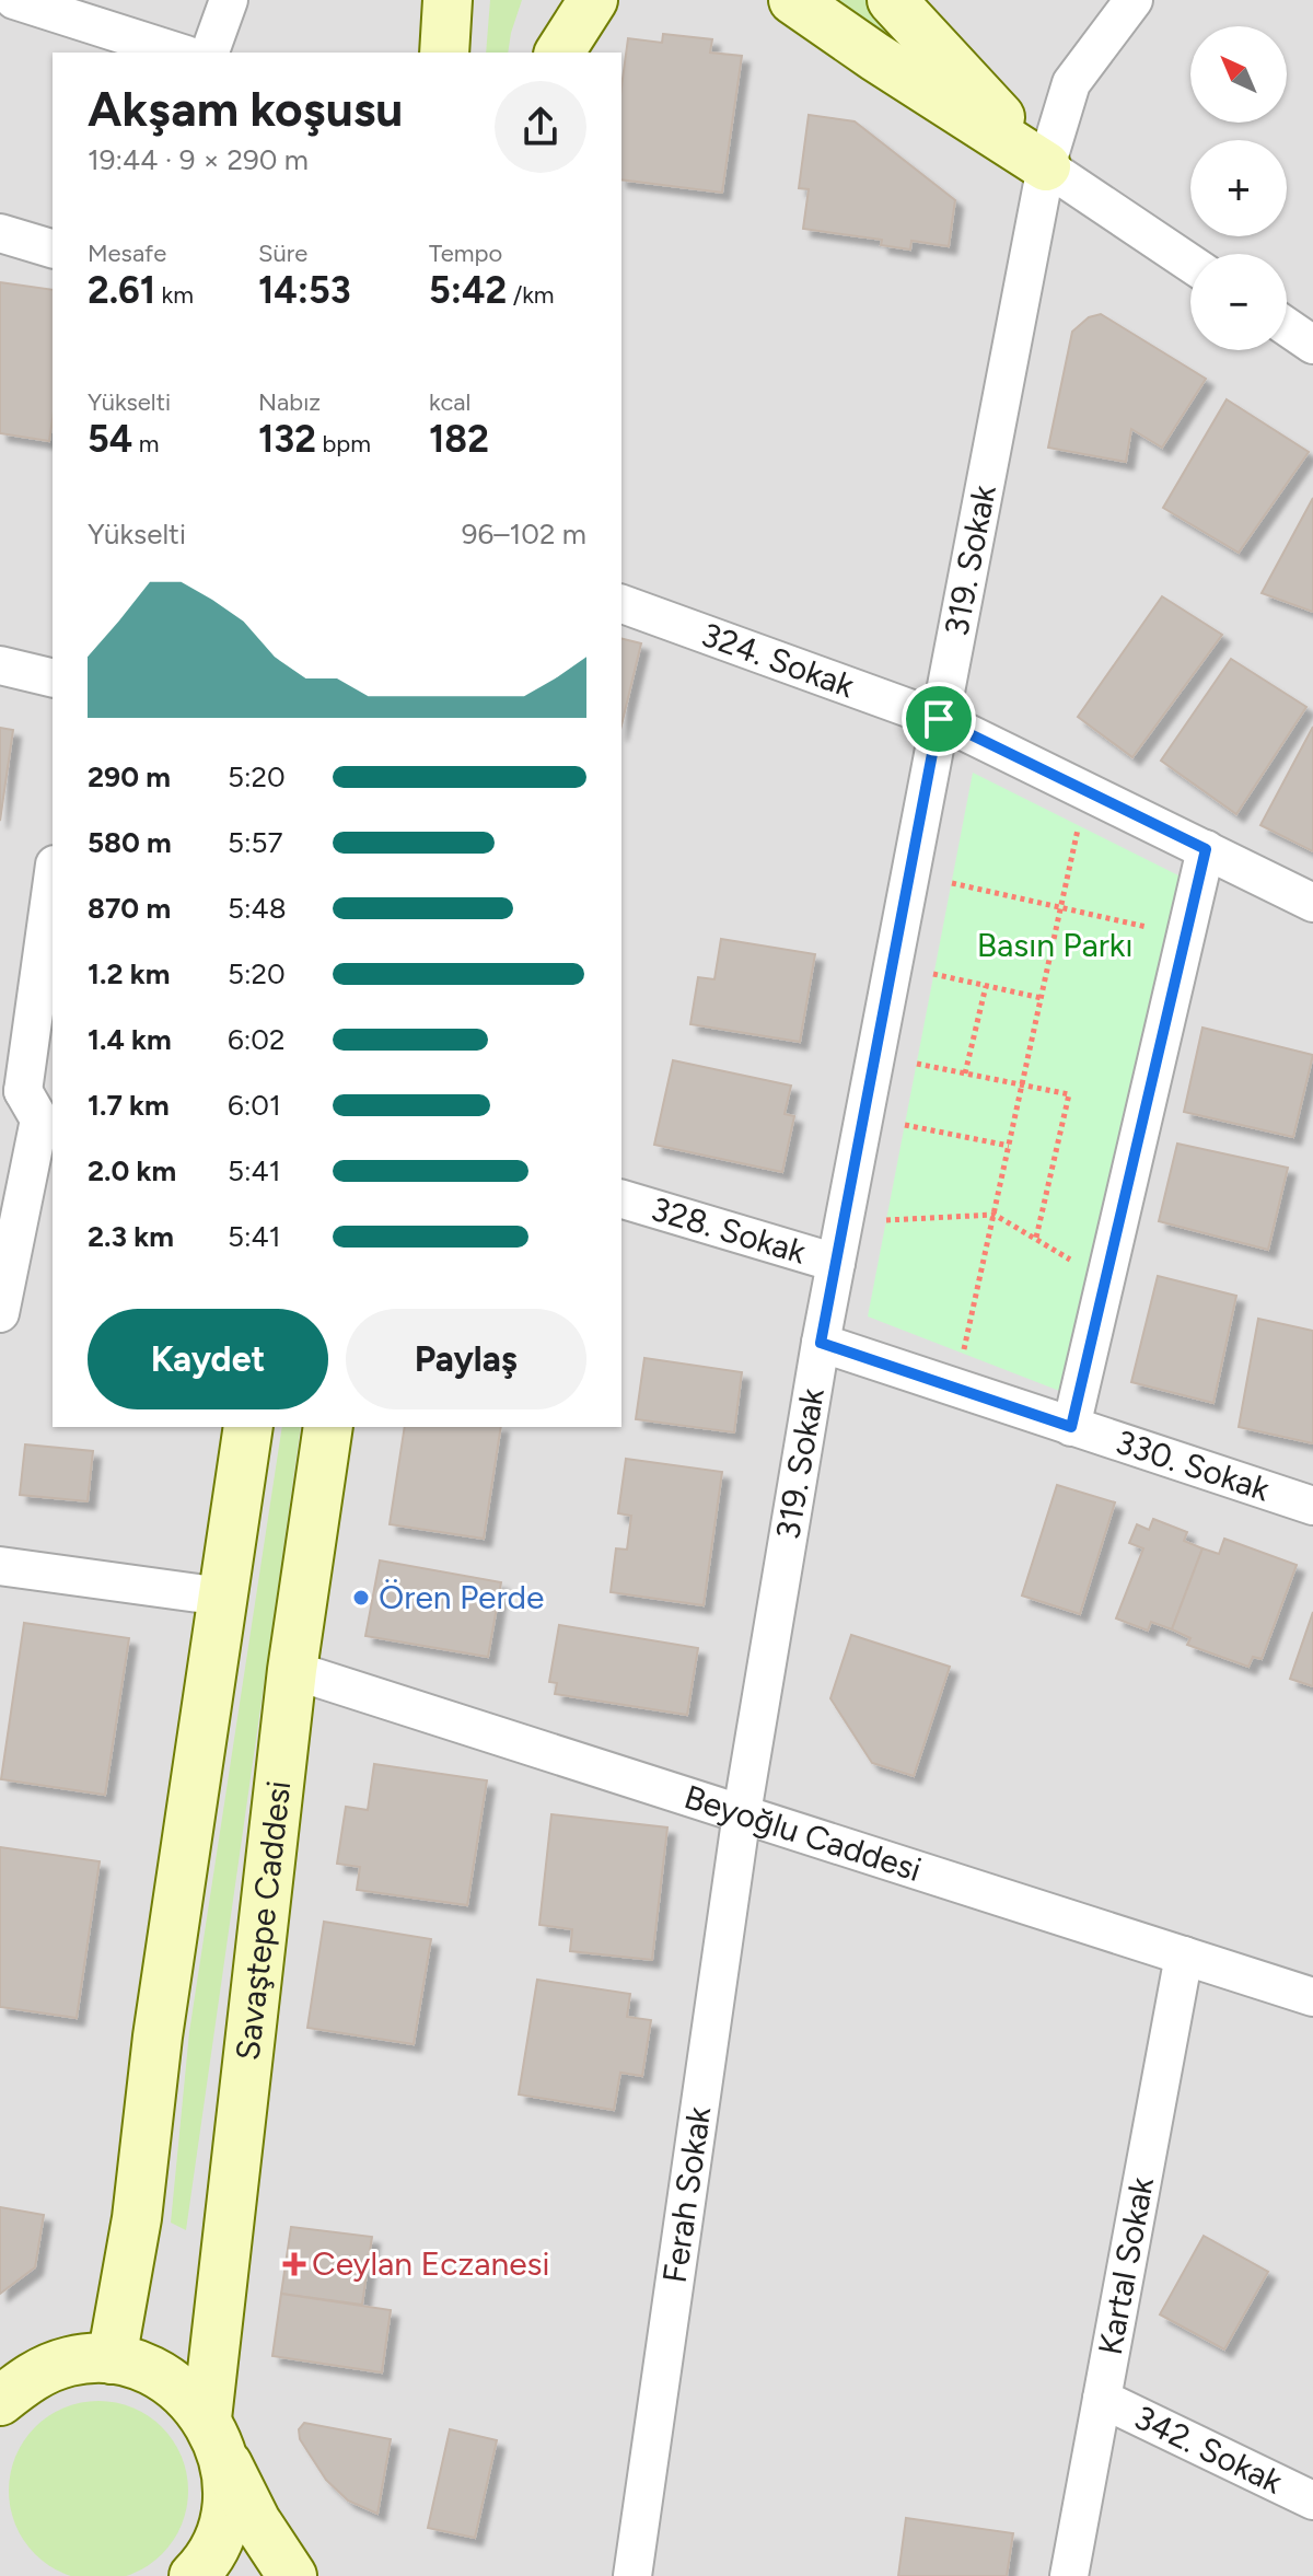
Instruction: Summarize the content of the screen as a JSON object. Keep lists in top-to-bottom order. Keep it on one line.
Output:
{"streets":{"main road":["Savaştepe Caddesi"],"street":["319. Sokak","324. Sokak","328. Sokak","330. Sokak","Beyoğlu Caddesi","Ferah Sokak","Kartal Sokak","342. Sokak"]},"crossings":[["319. Sokak","324. Sokak"],["319. Sokak","328. Sokak"],["319. Sokak","330. Sokak"],["319. Sokak","Beyoğlu Caddesi"],["319. Sokak","Ferah Sokak"],["Beyoğlu Caddesi","Savaştepe Caddesi"],["Beyoğlu Caddesi","Ferah Sokak"],["Beyoğlu Caddesi","Kartal Sokak"],["Kartal Sokak","342. Sokak"]],"parks":["Basın Parkı"],"places":{"other":["Ören Perde"],"health":["Ceylan Eczanesi"]},"north":"top left","page":{"map_buttons":["+","−"],"heading":["Akşam koşusu","19:44 · 9 × 290 m"],"stats":[["Mesafe","2.61 km"],["Süre","14:53"],["Tempo","5:42 /km"],["Yükselti","54 m"],["Nabız","132 bpm"],["kcal","182"]],"chart":["Yükselti","96–102 m"],"list":[{"name":"290 m","note":"5:20"},{"name":"580 m","note":"5:57"},{"name":"870 m","note":"5:48"},{"name":"1.2 km","note":"5:20"},{"name":"1.4 km","note":"6:02"},{"name":"1.7 km","note":"6:01"},{"name":"2.0 km","note":"5:41"},{"name":"2.3 km","note":"5:41"}],"buttons":["Kaydet","Paylaş"]}}
